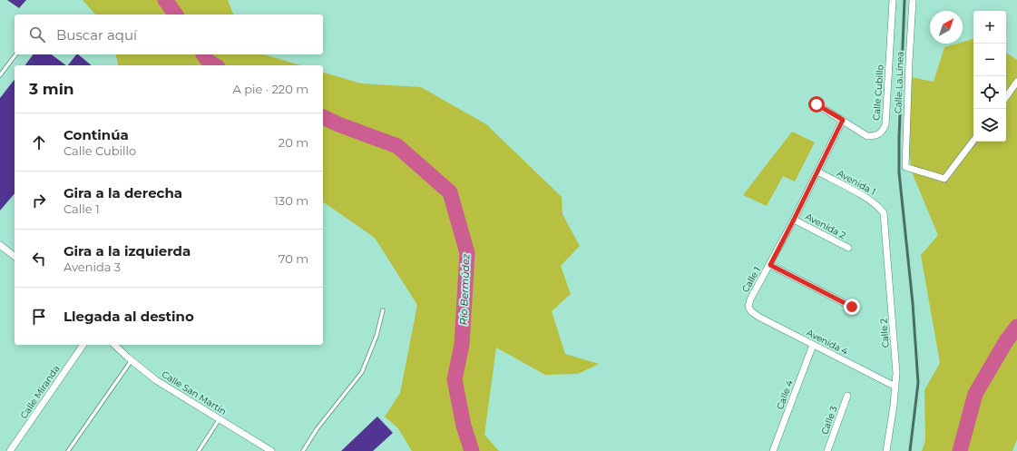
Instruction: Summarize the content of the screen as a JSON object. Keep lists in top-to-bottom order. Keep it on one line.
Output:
{"streets":{"street":["Calle La Línea","Calle Cubillo","Avenida 1","Avenida 2","Calle 1","Calle 2","Avenida 4","Calle Miranda","Calle San Martín","Calle 4","Calle 3"]},"crossings":[["Calle Cubillo","Calle 1"],["Avenida 1","Calle 1"],["Avenida 1","Calle 2"],["Avenida 2","Calle 1"],["Calle 1","Avenida 4"],["Calle 2","Avenida 4"],["Avenida 4","Calle 4"]],"water":["Río Bermúdez"],"north":"top right","page":{"map_buttons":["+","−"],"search":"Buscar aquí","heading":["3 min","A pie · 220 m"],"list":[["Continúa","Calle Cubillo","20 m"],["Gira a la derecha","Calle 1","130 m"],["Gira a la izquierda","Avenida 3","70 m"],"Llegada al destino"]}}
